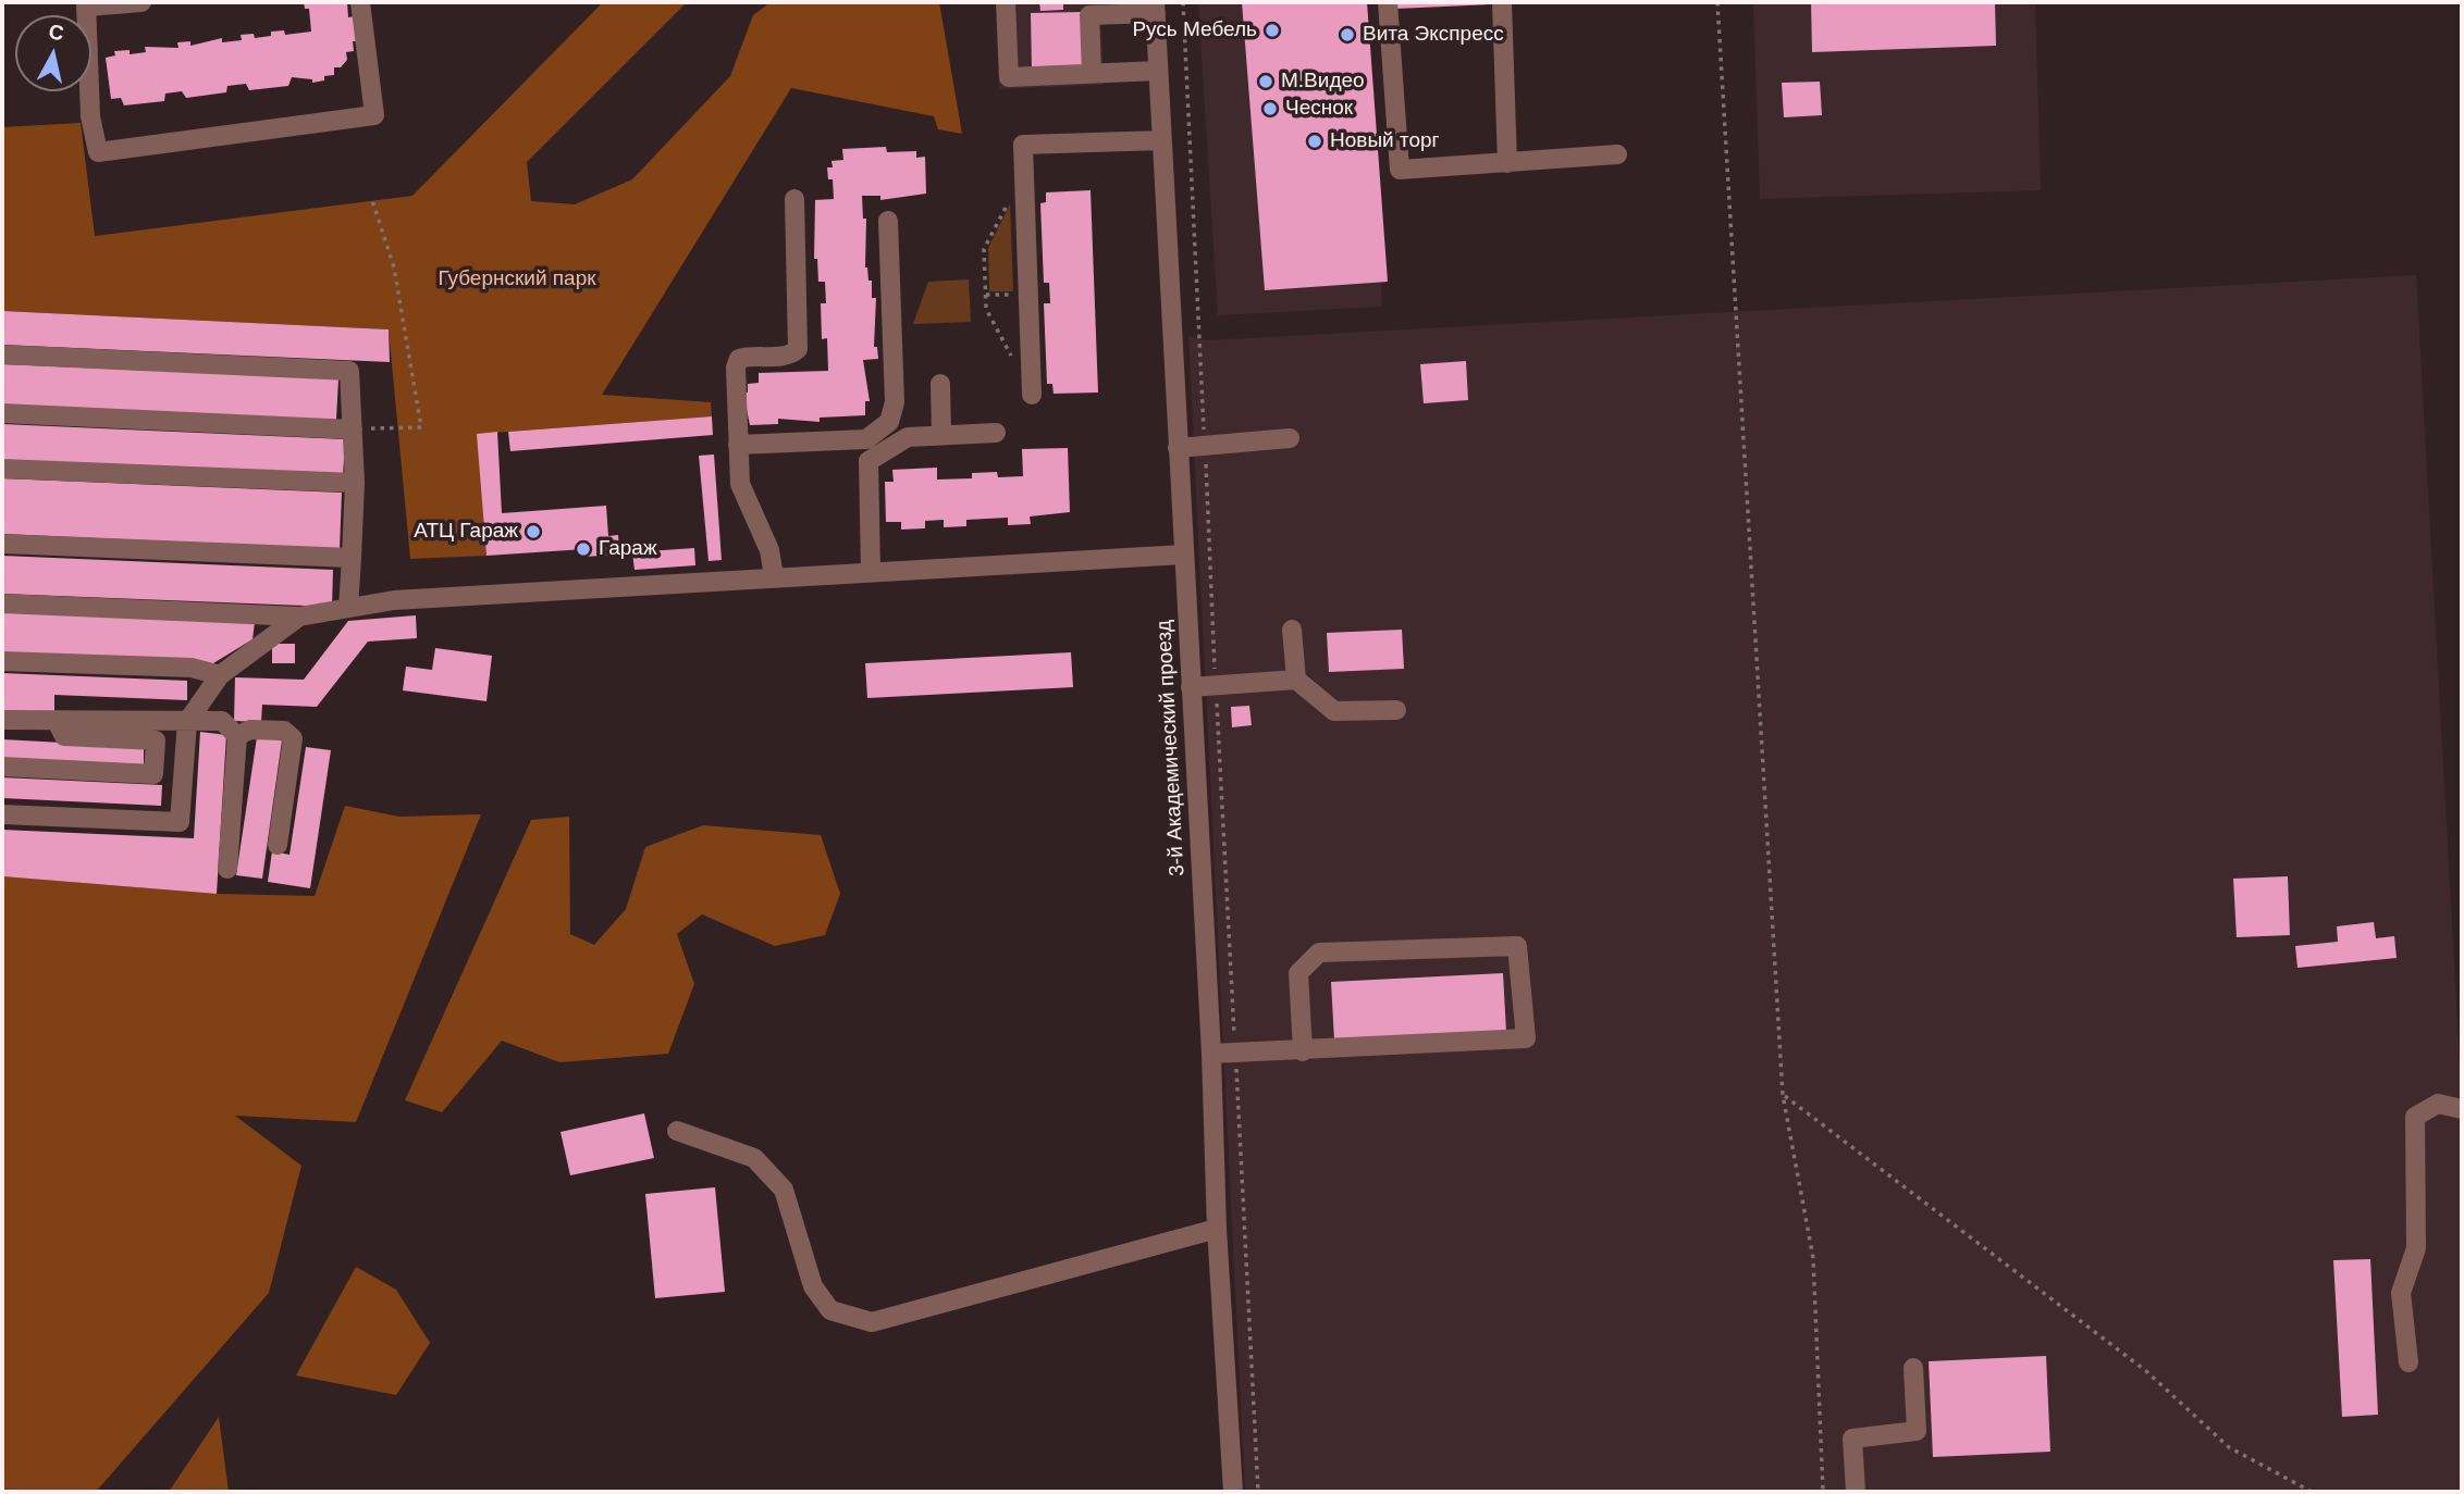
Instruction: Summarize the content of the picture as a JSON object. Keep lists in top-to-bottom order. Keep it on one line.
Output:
{"streets":{"street":["3-й Академический проезд"]},"parks":["Губернский парк"],"places":["Русь Мебель","Вита Экспресс","М.Видео","Чеснок","Новый торг","АТЦ Гараж","Гараж"],"north":"top"}
